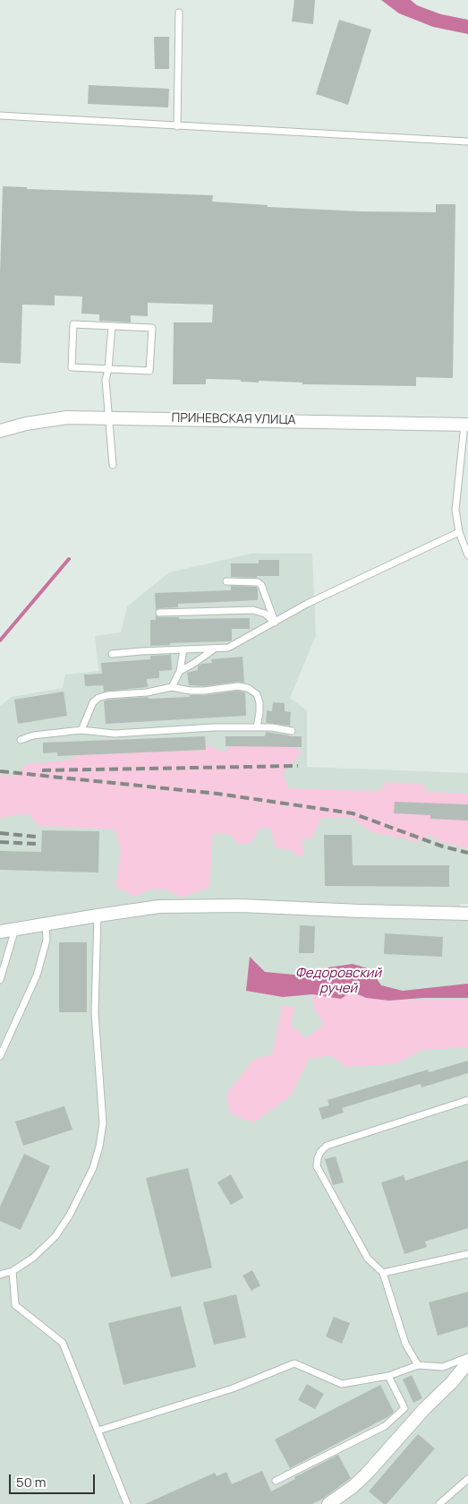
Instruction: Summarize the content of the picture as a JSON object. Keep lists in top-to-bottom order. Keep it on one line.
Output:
{"streets":{"street":["ПРИНЕВСКАЯ УЛИЦА"]},"water":["Федоровский ручей"],"scale_bar":"50 m"}
